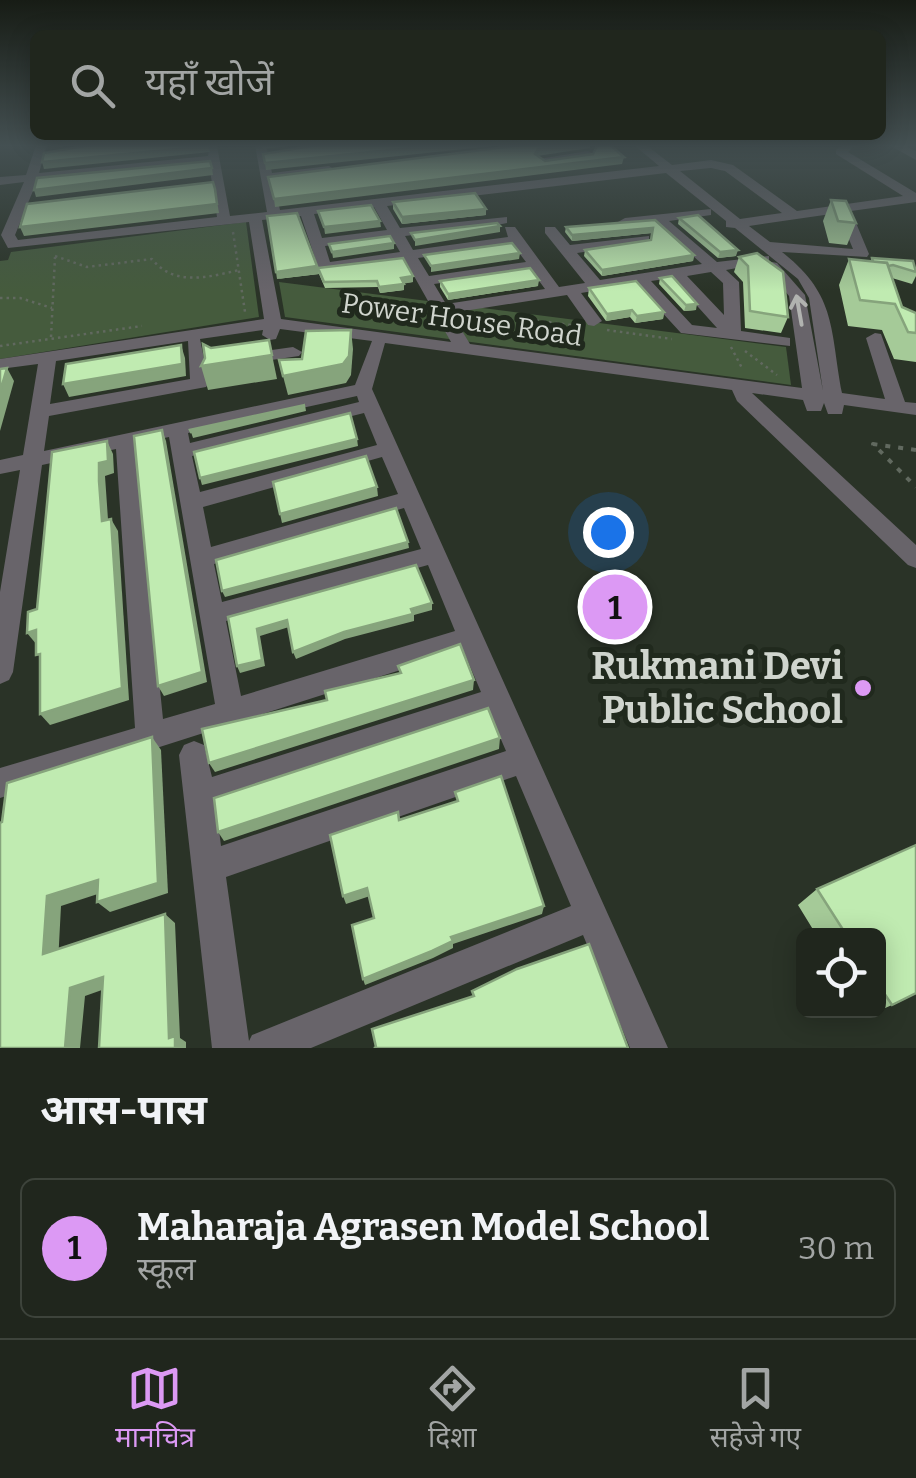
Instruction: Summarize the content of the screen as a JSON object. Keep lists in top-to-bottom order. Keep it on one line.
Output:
{"streets":{"street":["Power House Road"]},"places":["Rukmani Devi Public School"],"page":{"search":"यहाँ खोजें","pins":"1","heading":"आस-पास","list":[{"mark":"1","name":"Maharaja Agrasen Model School","note":"स्कूल","value":"30 m"}],"nav":["मानचित्र","दिशा","सहेजे गए"]}}
